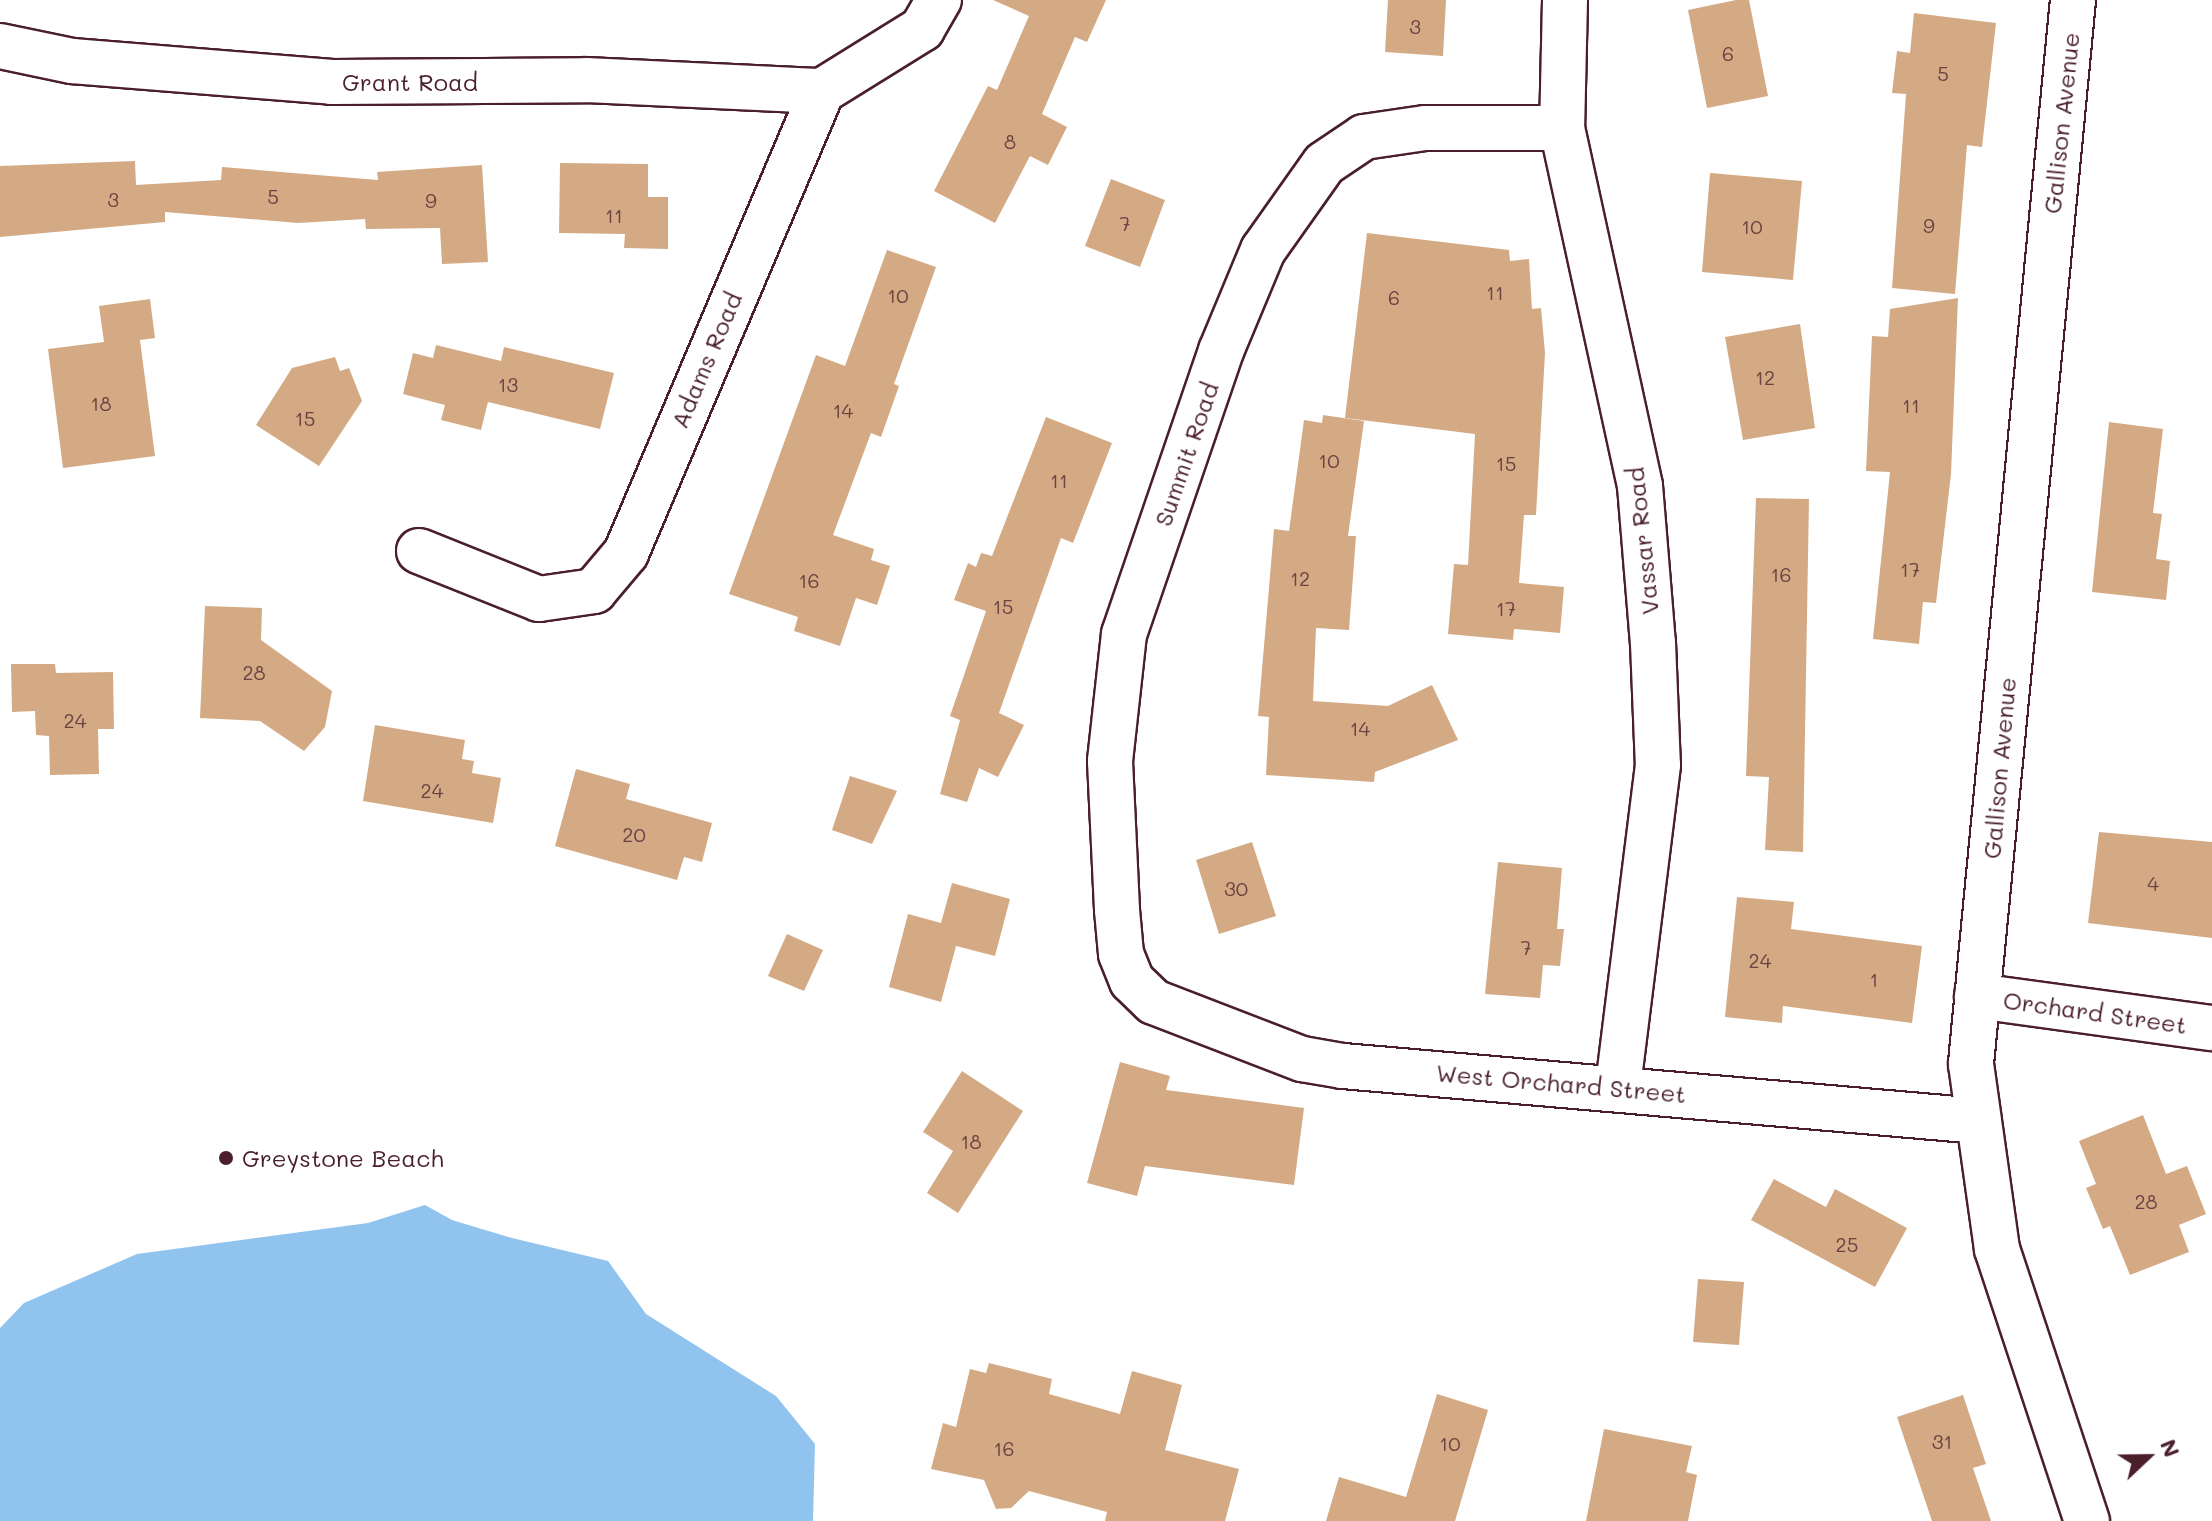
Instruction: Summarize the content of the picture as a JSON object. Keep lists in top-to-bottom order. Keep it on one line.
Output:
{"streets":{"street":["Grant Road","Gallison Avenue","Adams Road","Summit Road","Vassar Road","Orchard Street","West Orchard Street"]},"crossings":[["Grant Road","Adams Road"],["Gallison Avenue","Orchard Street"],["Gallison Avenue","West Orchard Street"],["Summit Road","Vassar Road"],["Summit Road","West Orchard Street"],["Vassar Road","West Orchard Street"]],"places":["Greystone Beach"],"house_numbers":["3","6","5","8","5","3","9","11","7","9","10","11","10","6","12","13","18","11","14","15","10","15","11","17","16","12","16","15","17","28","24","14","24","20","4","30","7","24","1","18","28","25","31","10","16"],"north":"right"}
